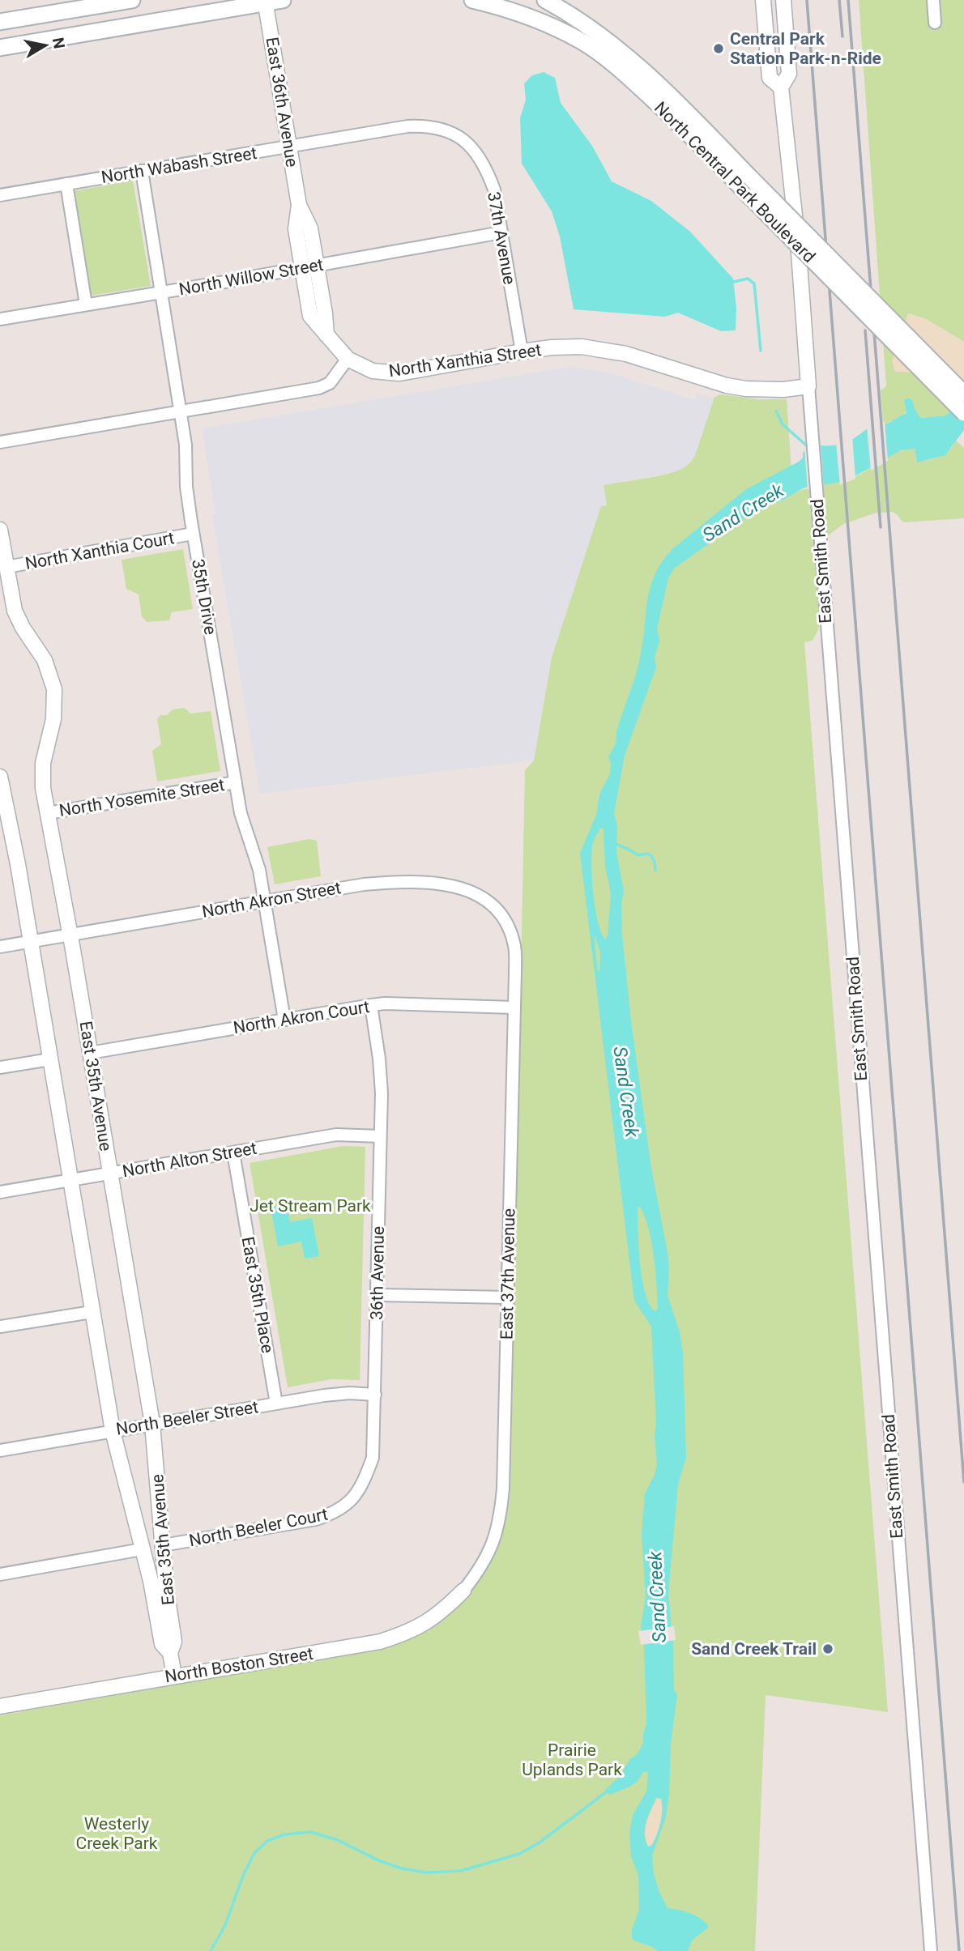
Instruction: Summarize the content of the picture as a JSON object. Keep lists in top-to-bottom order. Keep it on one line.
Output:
{"streets":{"main road":["North Central Park Boulevard"],"street":["East 36th Avenue","North Wabash Street","37th Avenue","North Willow Street","North Xanthia Street","North Xanthia Court","East Smith Road","35th Drive","North Yosemite Street","North Akron Street","North Akron Court","East 35th Avenue","North Alton Street","36th Avenue","East 37th Avenue","East 35th Place","North Beeler Street","North Beeler Court","North Boston Street"]},"crossings":[["East 36th Avenue","North Wabash Street"],["East 36th Avenue","North Willow Street"],["East 36th Avenue","North Xanthia Street"],["North Wabash Street","37th Avenue"],["North Wabash Street","35th Drive"],["37th Avenue","North Willow Street"],["37th Avenue","North Xanthia Street"],["North Willow Street","35th Drive"],["North Xanthia Street","East Smith Road"],["North Xanthia Court","35th Drive"],["North Xanthia Court","East 35th Avenue"],["35th Drive","North Yosemite Street"],["35th Drive","North Akron Street"],["35th Drive","North Akron Court"],["North Yosemite Street","East 35th Avenue"],["North Akron Street","East 35th Avenue"],["North Akron Street","East 37th Avenue"],["North Akron Court","East 35th Avenue"],["North Akron Court","36th Avenue"],["North Akron Court","East 37th Avenue"],["East 35th Avenue","North Alton Street"],["East 35th Avenue","North Beeler Street"],["East 35th Avenue","North Beeler Court"],["East 35th Avenue","North Boston Street"],["North Alton Street","36th Avenue"],["North Alton Street","East 35th Place"],["36th Avenue","North Beeler Street"],["36th Avenue","North Beeler Court"],["East 37th Avenue","North Boston Street"],["East 35th Place","North Beeler Street"]],"water":["Sand Creek"],"parks":["Jet Stream Park","Prairie Uplands Park","Westerly Creek Park"],"places":["Central Park Station Park-n-Ride","Sand Creek Trail"],"north":"right"}
